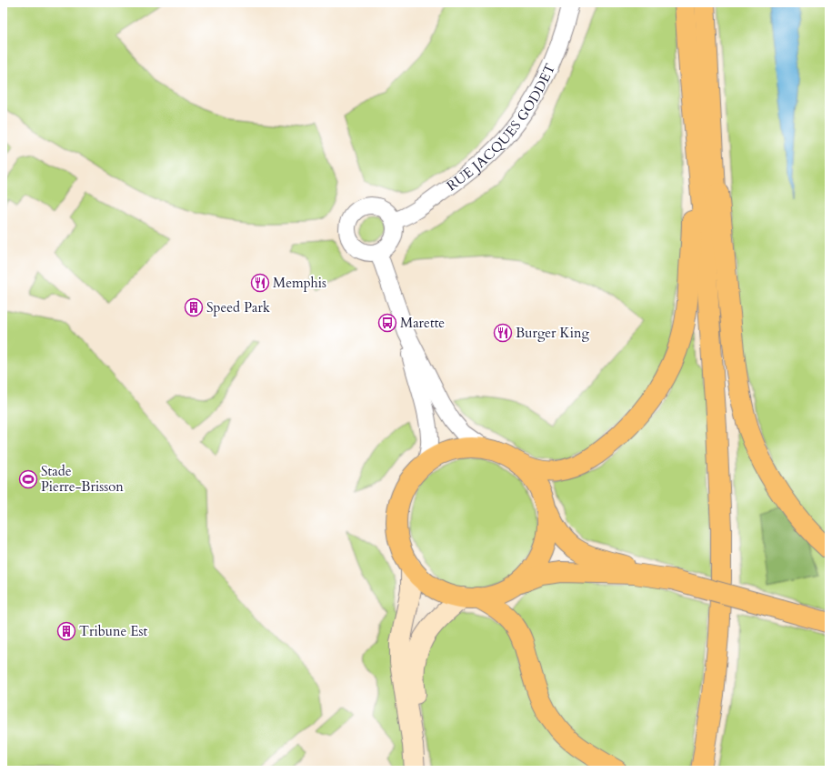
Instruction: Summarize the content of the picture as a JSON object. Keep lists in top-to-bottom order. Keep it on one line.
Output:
{"streets":{"street":["RUE JACQUES GODDET"]},"places":{"restaurant":["Memphis","Burger King"],"building":["Speed Park","Tribune Est"],"bus stop":["Marette"],"sports":["Stade Pierre-Brisson"]}}
